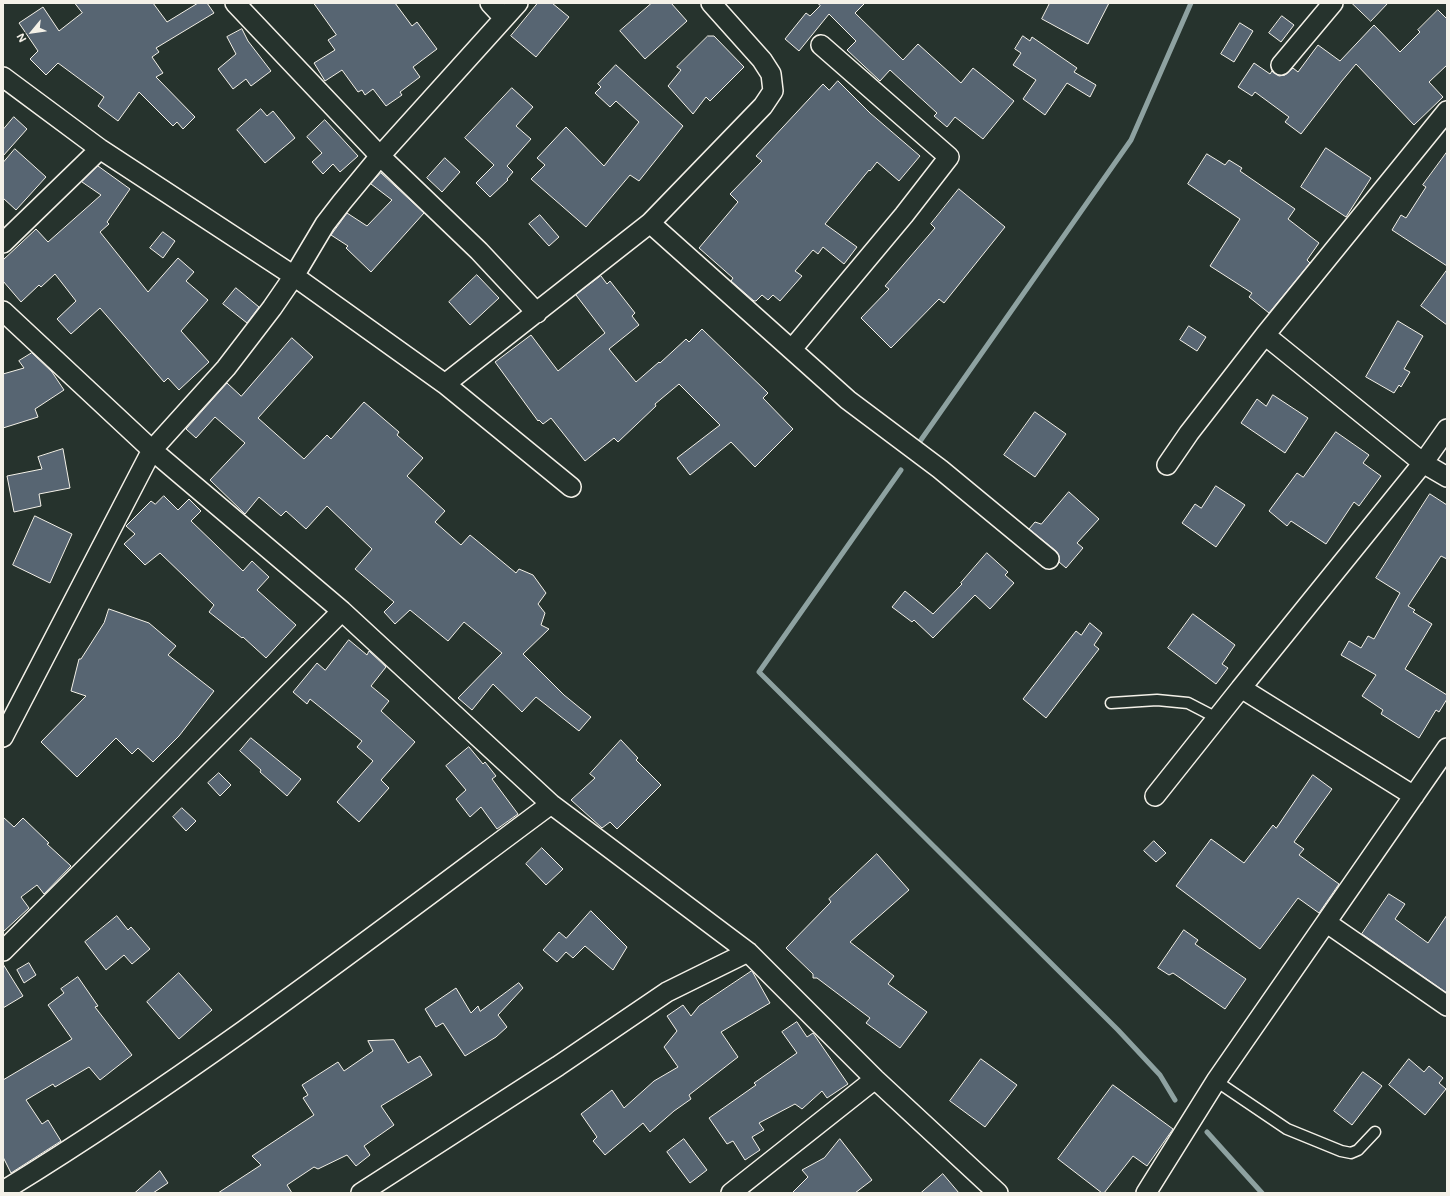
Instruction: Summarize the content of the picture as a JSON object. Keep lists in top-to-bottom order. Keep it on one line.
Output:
{"north":"bottom left"}
